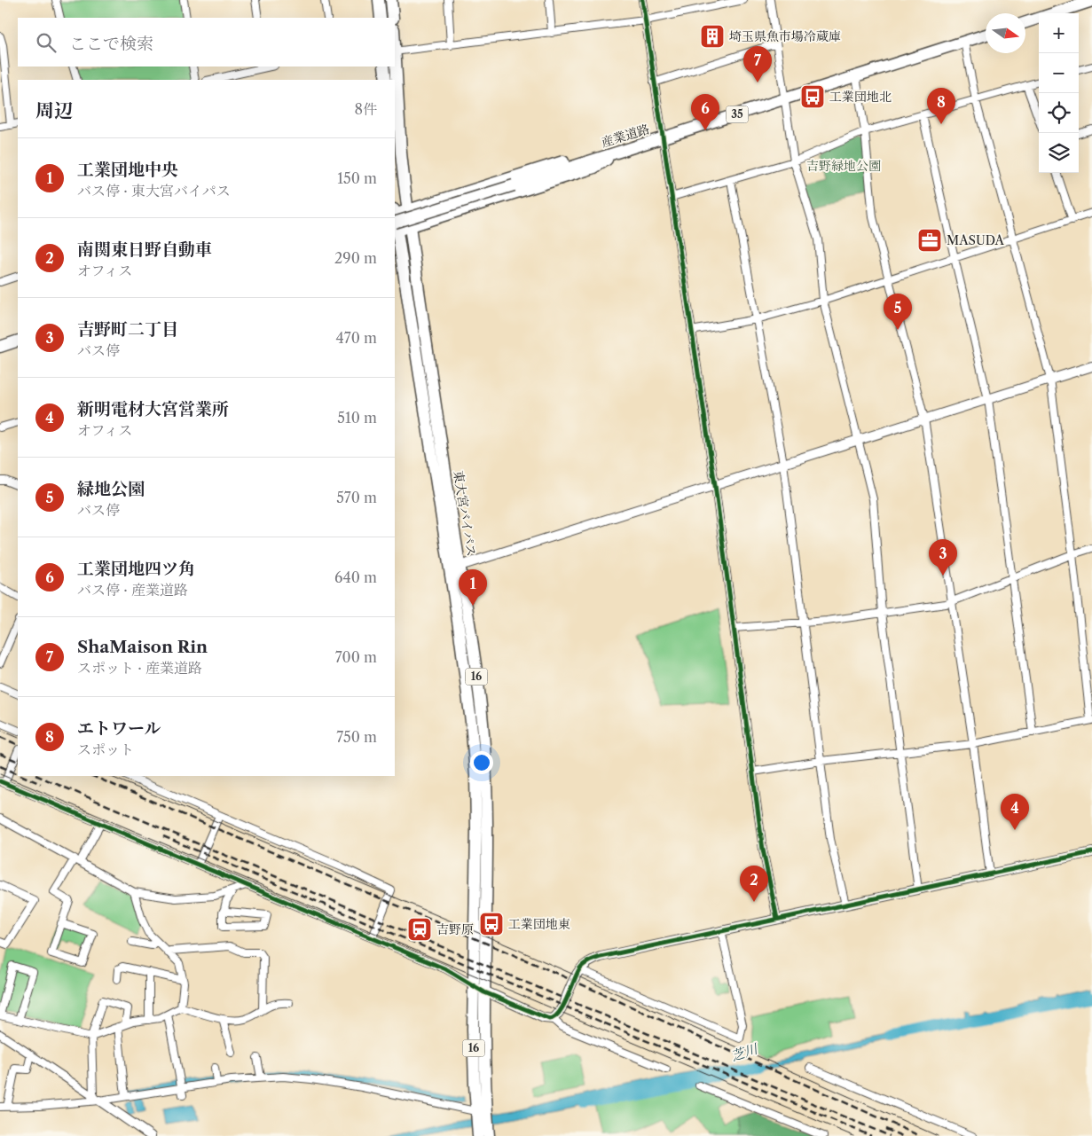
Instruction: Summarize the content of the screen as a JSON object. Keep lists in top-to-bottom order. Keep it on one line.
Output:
{"streets":{"main road":["35","産業道路","東大宮バイパス","16"]},"crossings":[["35","産業道路"],["35","東大宮バイパス"],["産業道路","東大宮バイパス"]],"water":["芝川"],"parks":["吉野緑地公園"],"places":{"building":["埼玉県魚市場冷蔵庫"],"bus stop":["工業団地北","工業団地東"],"office":["MASUDA"],"station":["吉野原"]},"north":"right","page":{"map_buttons":["+","−"],"search":"ここで検索","pins":["7","8","6","5","3","1","4","2"],"heading":["周辺","8件"],"list":[{"mark":"1","name":"工業団地中央","note":"バス停 · 東大宮バイパス","value":"150 m"},{"mark":"2","name":"南関東日野自動車","note":"オフィス","value":"290 m"},{"mark":"3","name":"吉野町二丁目","note":"バス停","value":"470 m"},{"mark":"4","name":"新明電材大宮営業所","note":"オフィス","value":"510 m"},{"mark":"5","name":"緑地公園","note":"バス停","value":"570 m"},{"mark":"6","name":"工業団地四ツ角","note":"バス停 · 産業道路","value":"640 m"},{"mark":"7","name":"ShaMaison Rin","note":"スポット · 産業道路","value":"700 m"},{"mark":"8","name":"エトワール","note":"スポット","value":"750 m"}]}}
